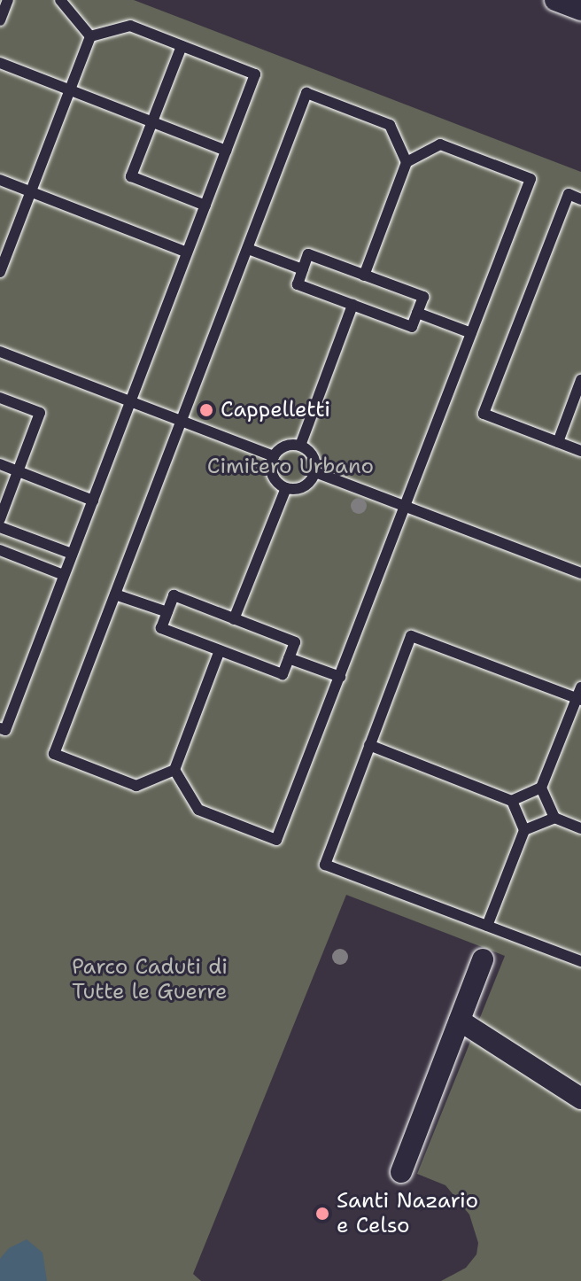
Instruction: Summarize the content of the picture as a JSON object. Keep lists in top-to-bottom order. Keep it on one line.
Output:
{"parks":["Cimitero Urbano","Parco Caduti di Tutte le Guerre"],"places":["Cappelletti","Santi Nazario e Celso"]}
